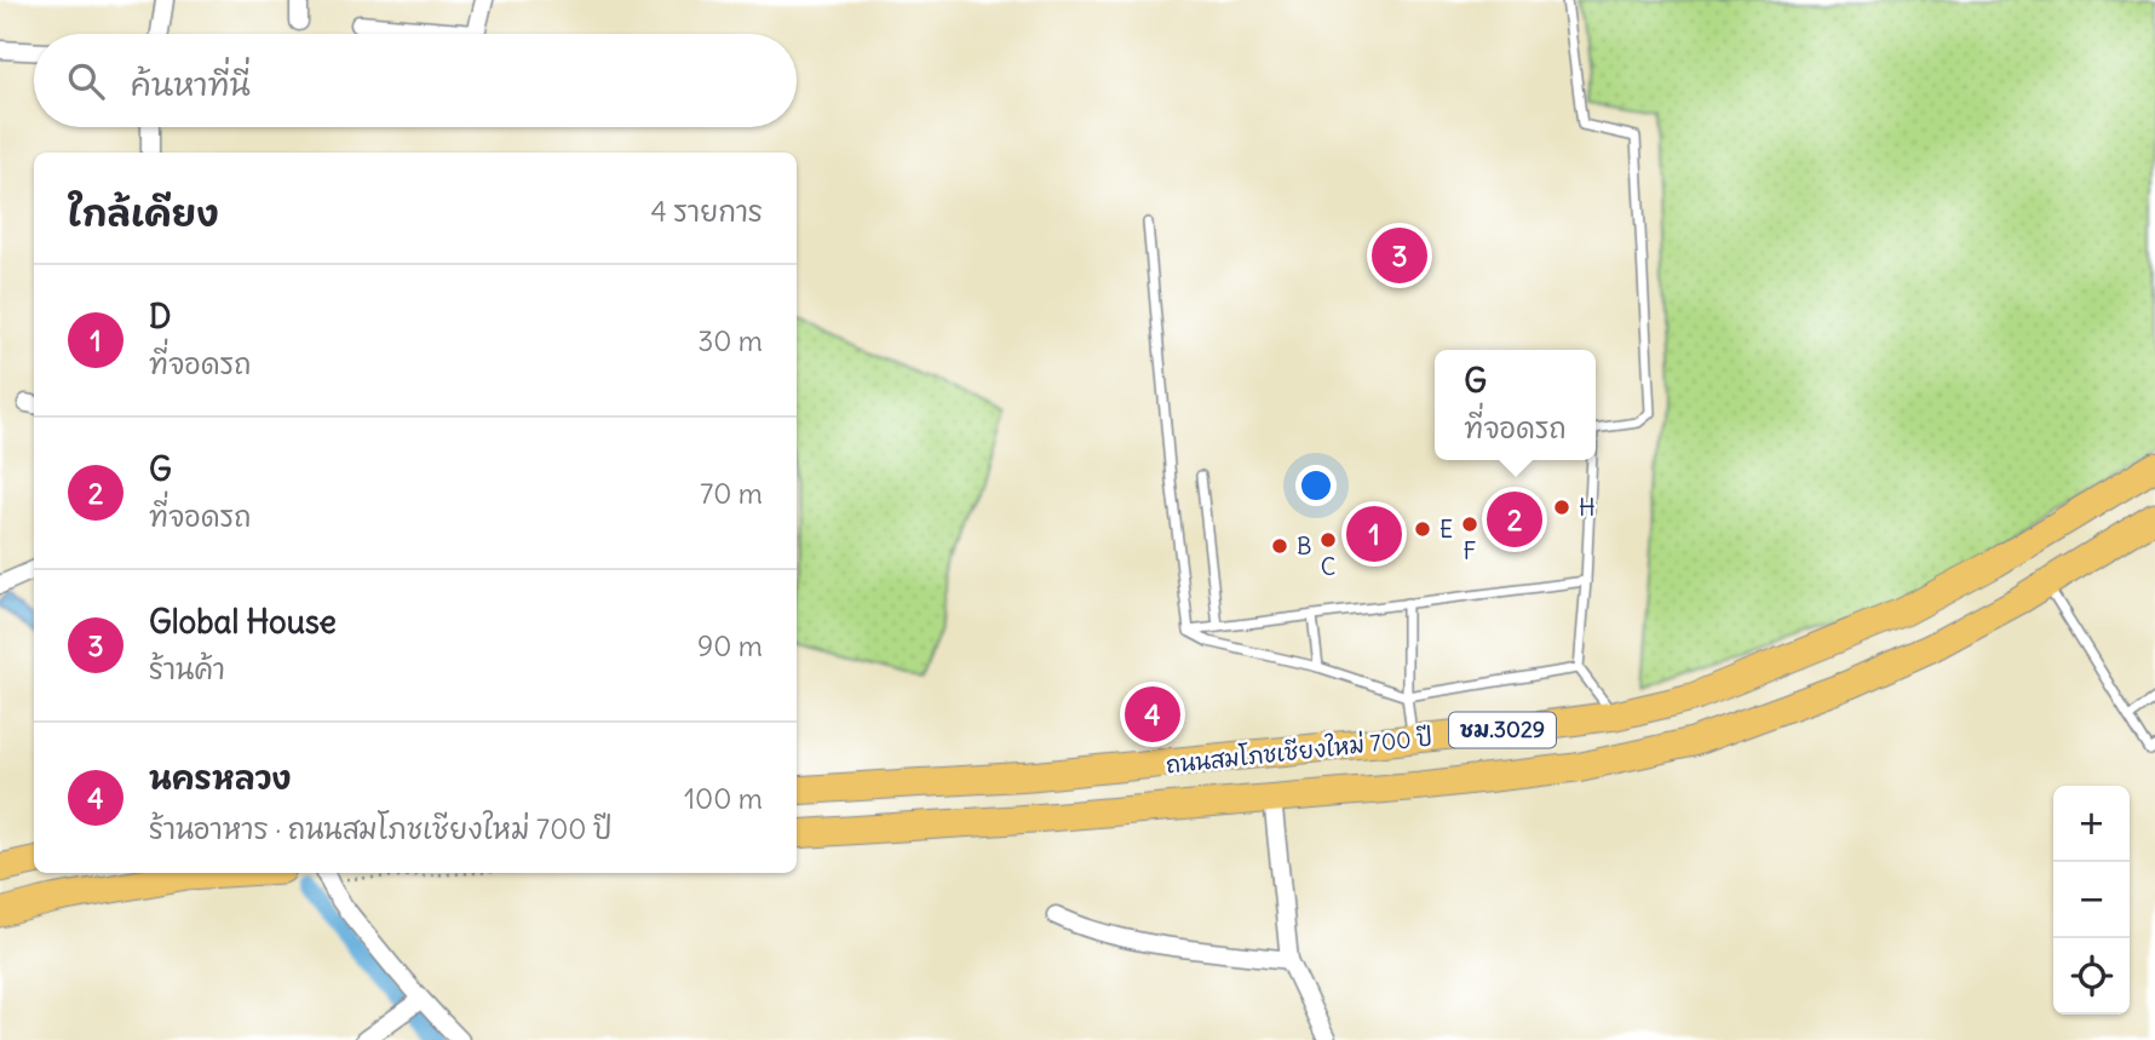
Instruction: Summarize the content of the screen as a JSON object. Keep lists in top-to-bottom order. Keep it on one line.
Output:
{"streets":{"main road":["ชม.3029","ถนนสมโภชเชียงใหม่ 700 ปี"]},"places":["H","F","E","C","B"],"page":{"search":"ค้นหาที่นี่","heading":["ใกล้เคียง","4 รายการ"],"pins":["3","2","1","4"],"list":[{"mark":"1","name":"D","note":"ที่จอดรถ","value":"30 m"},{"mark":"2","name":"G","note":"ที่จอดรถ","value":"70 m"},{"mark":"3","name":"Global House","note":"ร้านค้า","value":"90 m"},{"mark":"4","name":"นครหลวง","note":"ร้านอาหาร · ถนนสมโภชเชียงใหม่ 700 ปี","value":"100 m"}],"popup":["G","ที่จอดรถ"],"map_buttons":["+","−"]}}
